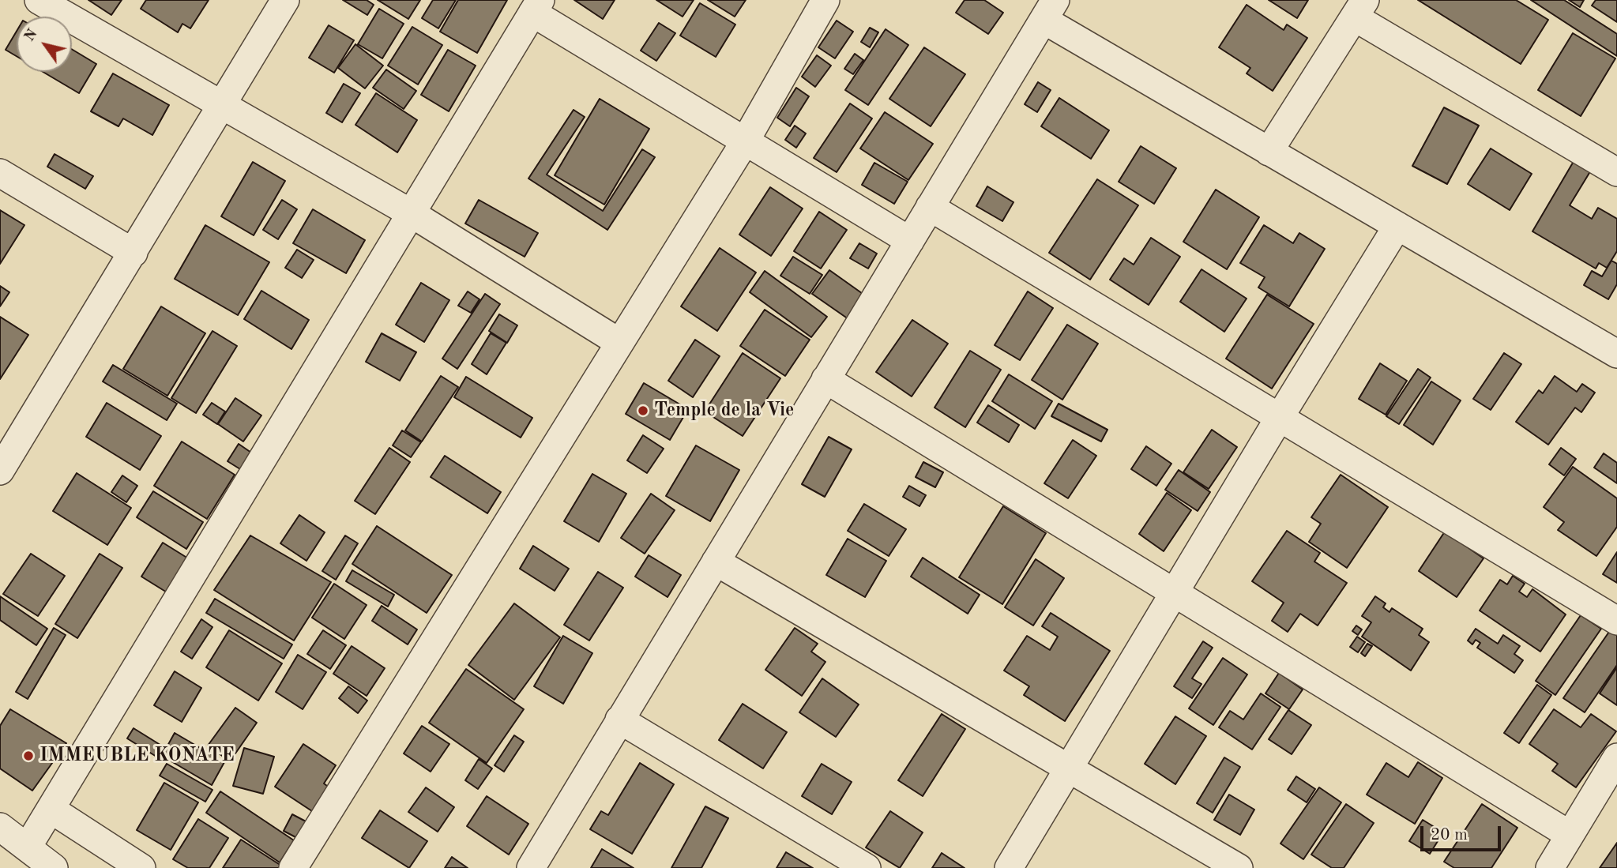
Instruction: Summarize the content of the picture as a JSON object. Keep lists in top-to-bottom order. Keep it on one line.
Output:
{"places":["Temple de la Vie","IMMEUBLE KONATE"],"scale_bar":"20 m","north":"top left"}
